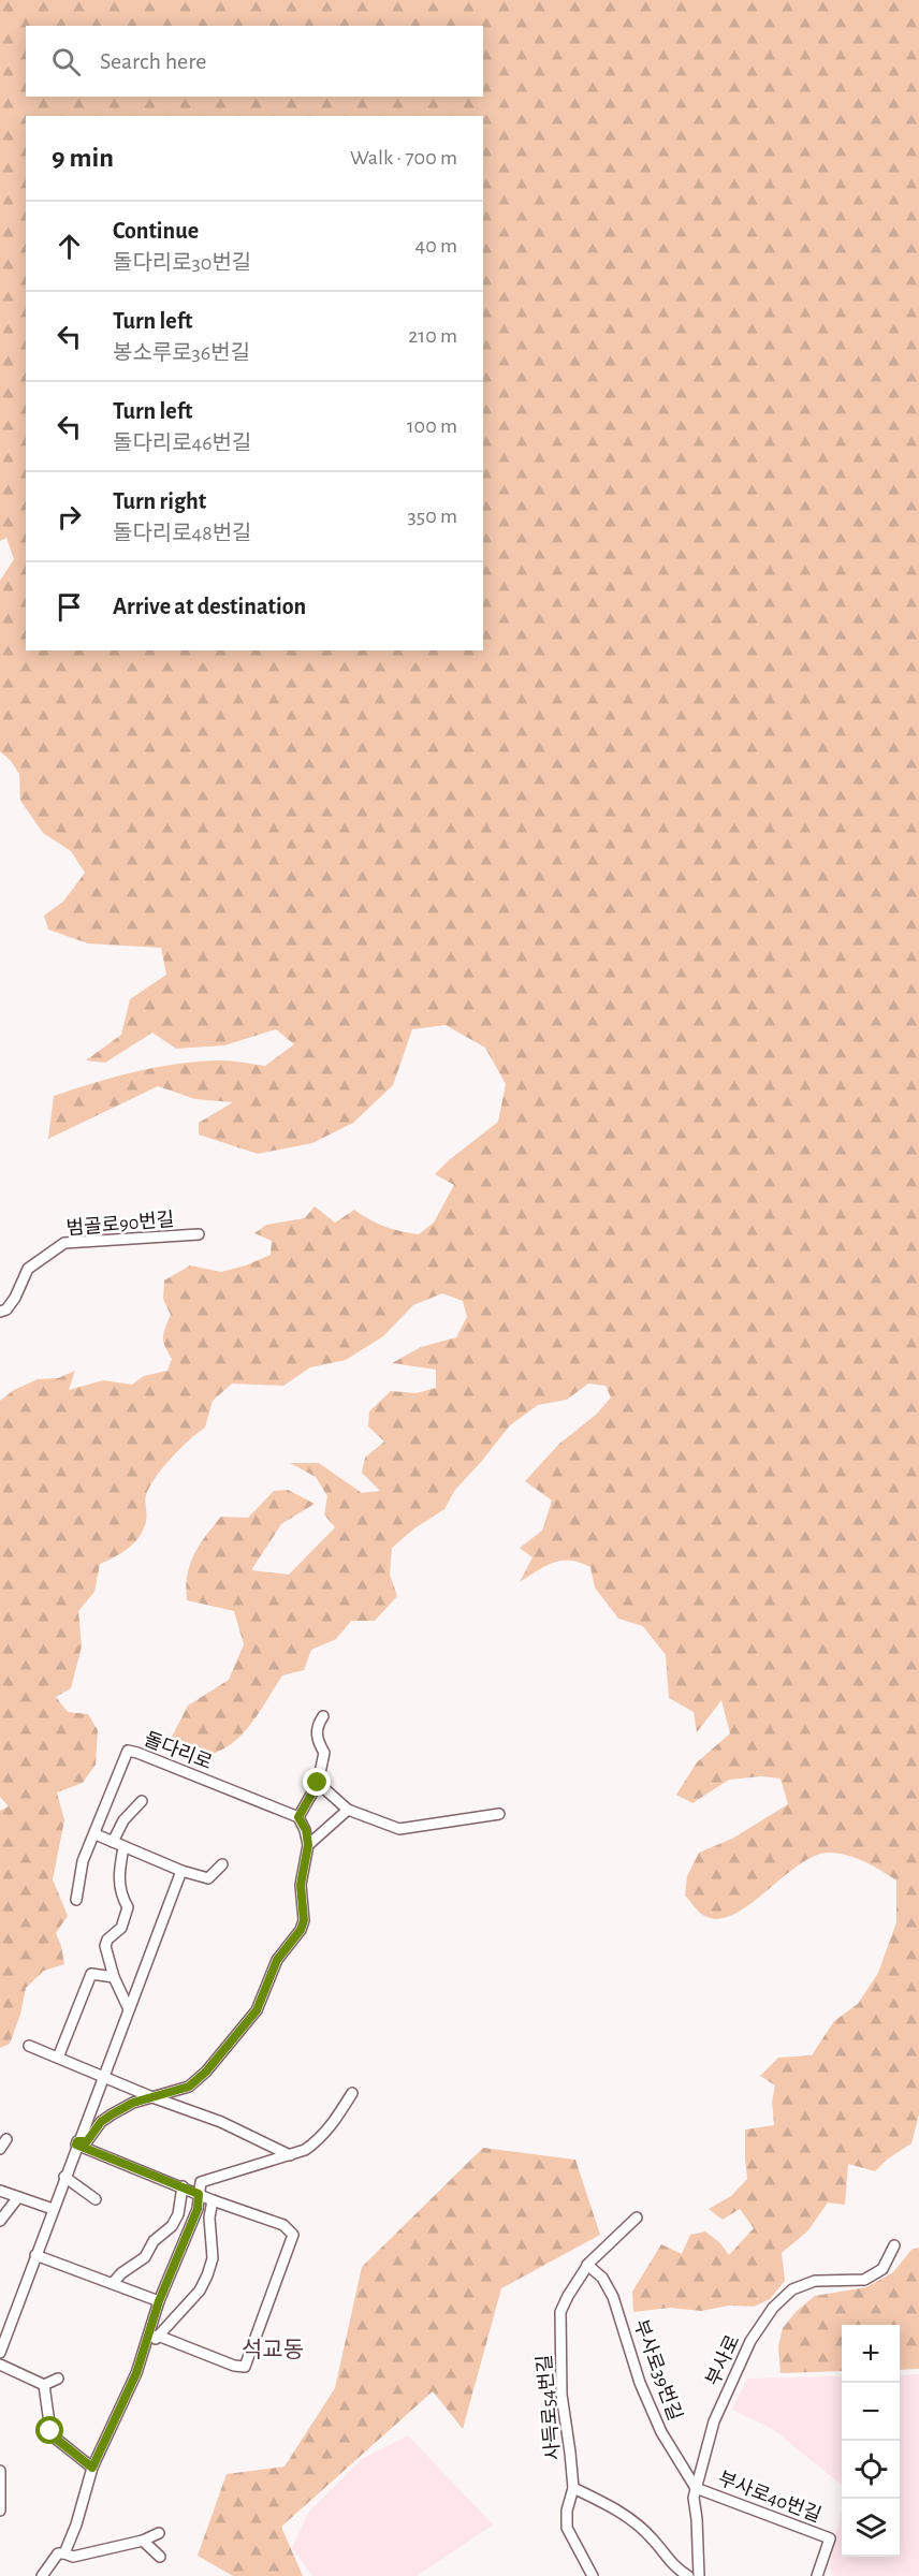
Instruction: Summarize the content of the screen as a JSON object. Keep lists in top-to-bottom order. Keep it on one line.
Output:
{"streets":{"street":["범골로90번길","돌다리로","부사로","부사로39번길","사득로54번길","부사로40번길"]},"crossings":[["부사로","부사로39번길"],["부사로","부사로40번길"],["부사로39번길","사득로54번길"],["부사로39번길","부사로40번길"]],"districts":["석교동"],"page":{"search":"Search here","heading":["9 min","Walk · 700 m"],"list":[["Continue","돌다리로30번길","40 m"],["Turn left","봉소루로36번길","210 m"],["Turn left","돌다리로46번길","100 m"],["Turn right","돌다리로48번길","350 m"],"Arrive at destination"],"map_buttons":["+","−"]}}
